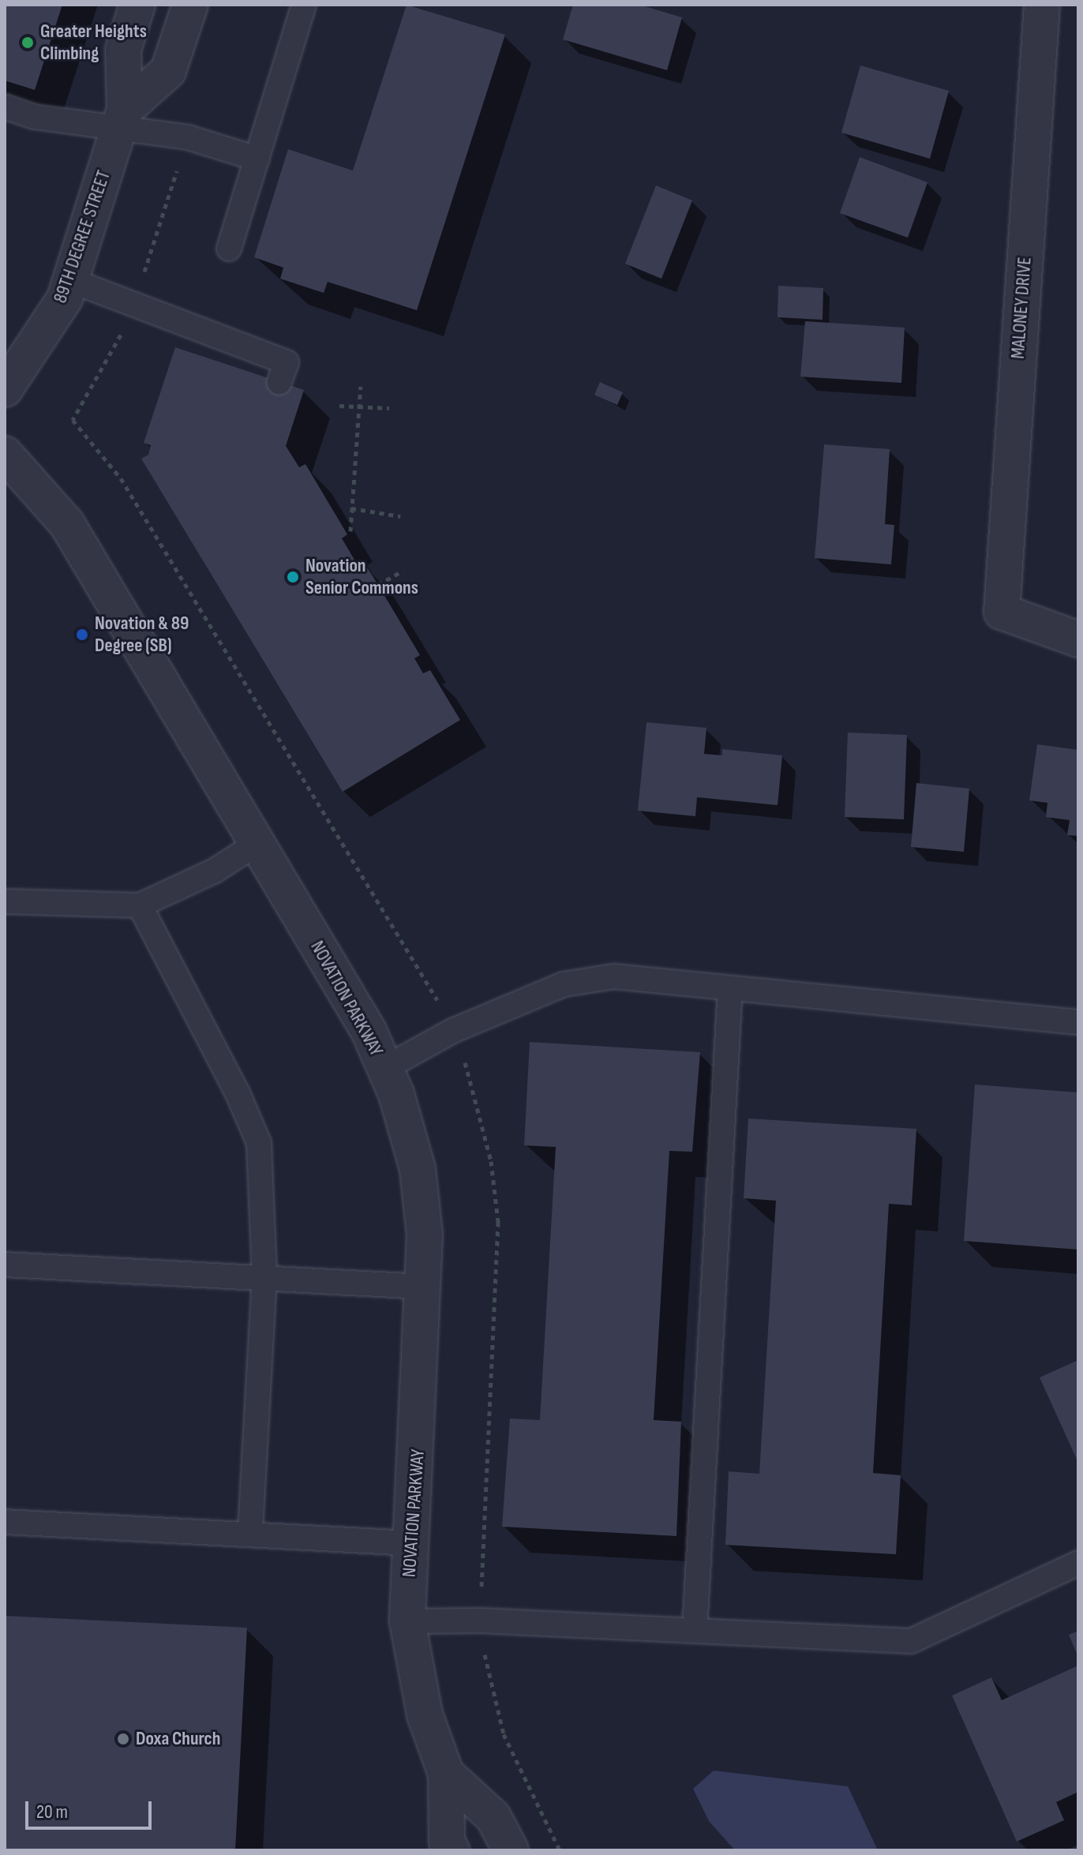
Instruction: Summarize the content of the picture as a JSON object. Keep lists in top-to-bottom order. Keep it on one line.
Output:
{"streets":{"street":["89TH DEGREE STREET","MALONEY DRIVE","NOVATION PARKWAY"]},"places":["Greater Heights Climbing","Novation Senior Commons","Novation & 89 Degree (SB)","Doxa Church"],"scale_bar":"20 m"}
